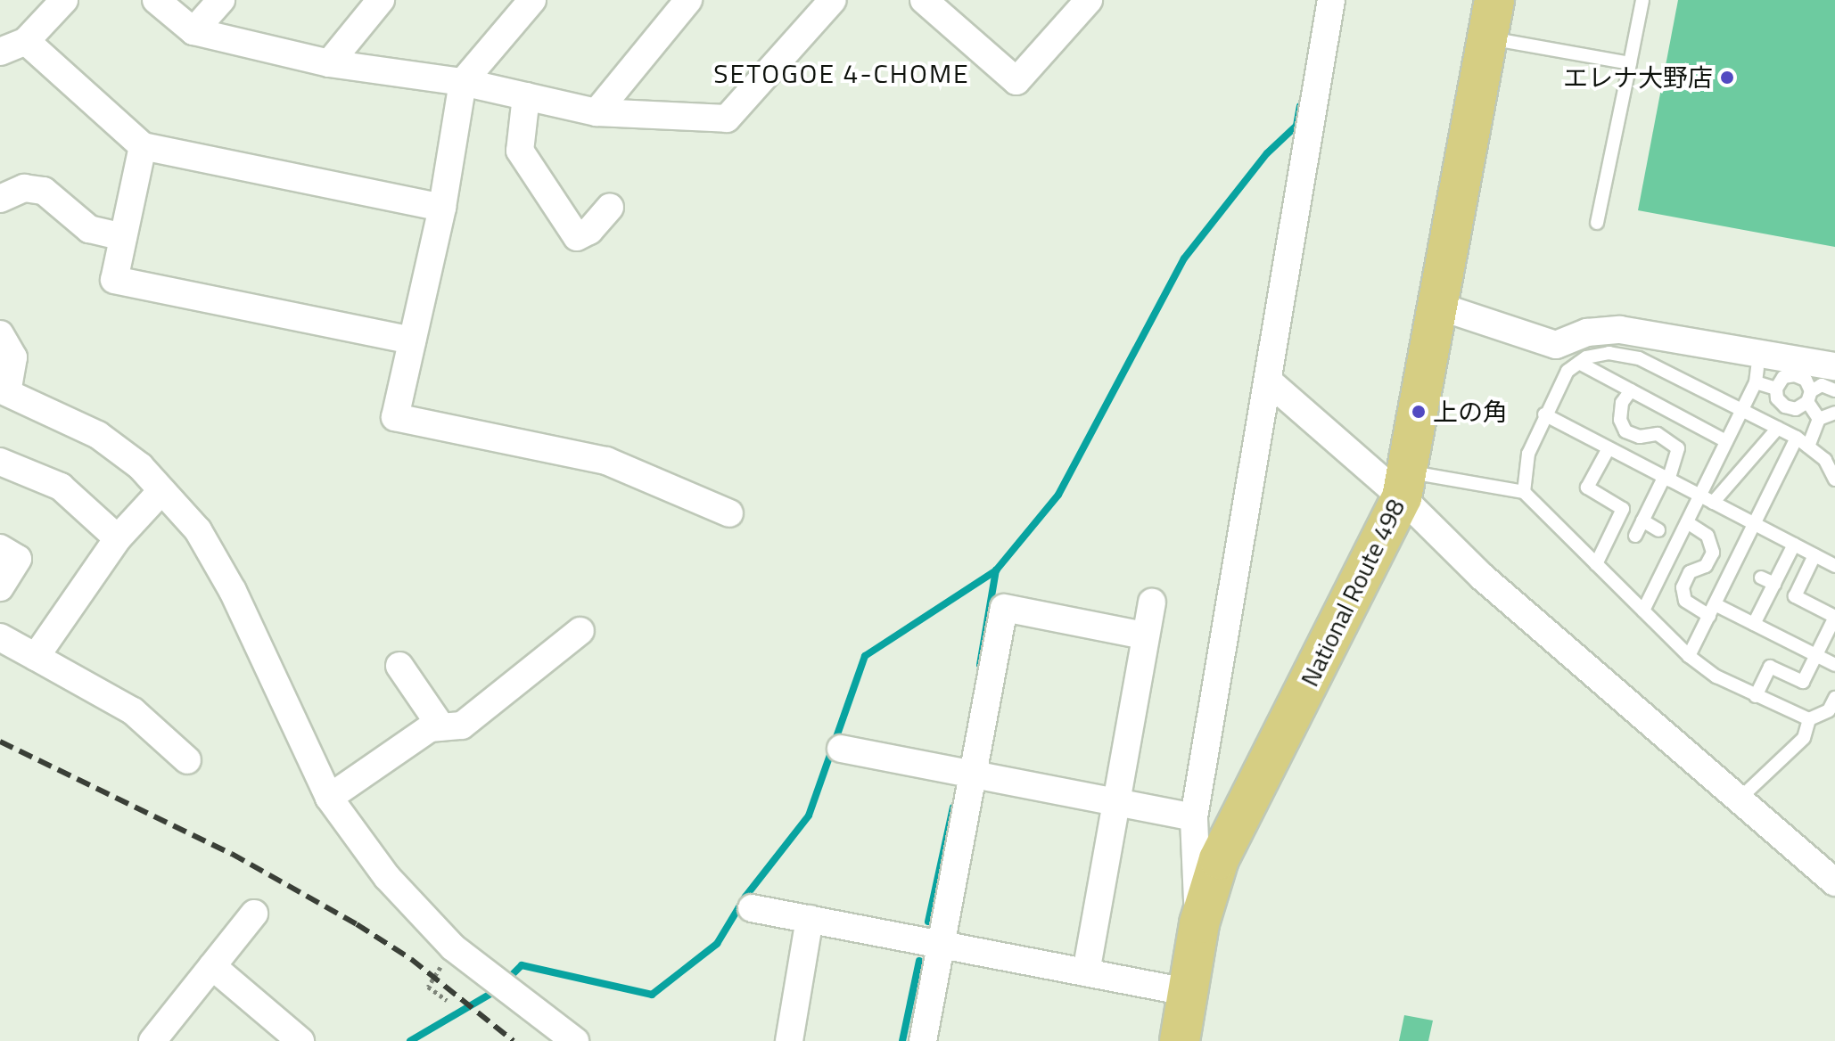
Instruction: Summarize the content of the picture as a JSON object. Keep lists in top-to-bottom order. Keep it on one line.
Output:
{"streets":{"highway":["National Route 498"]},"districts":["SETOGOE 4-CHOME"],"places":["エレナ大野店","上の角"]}
